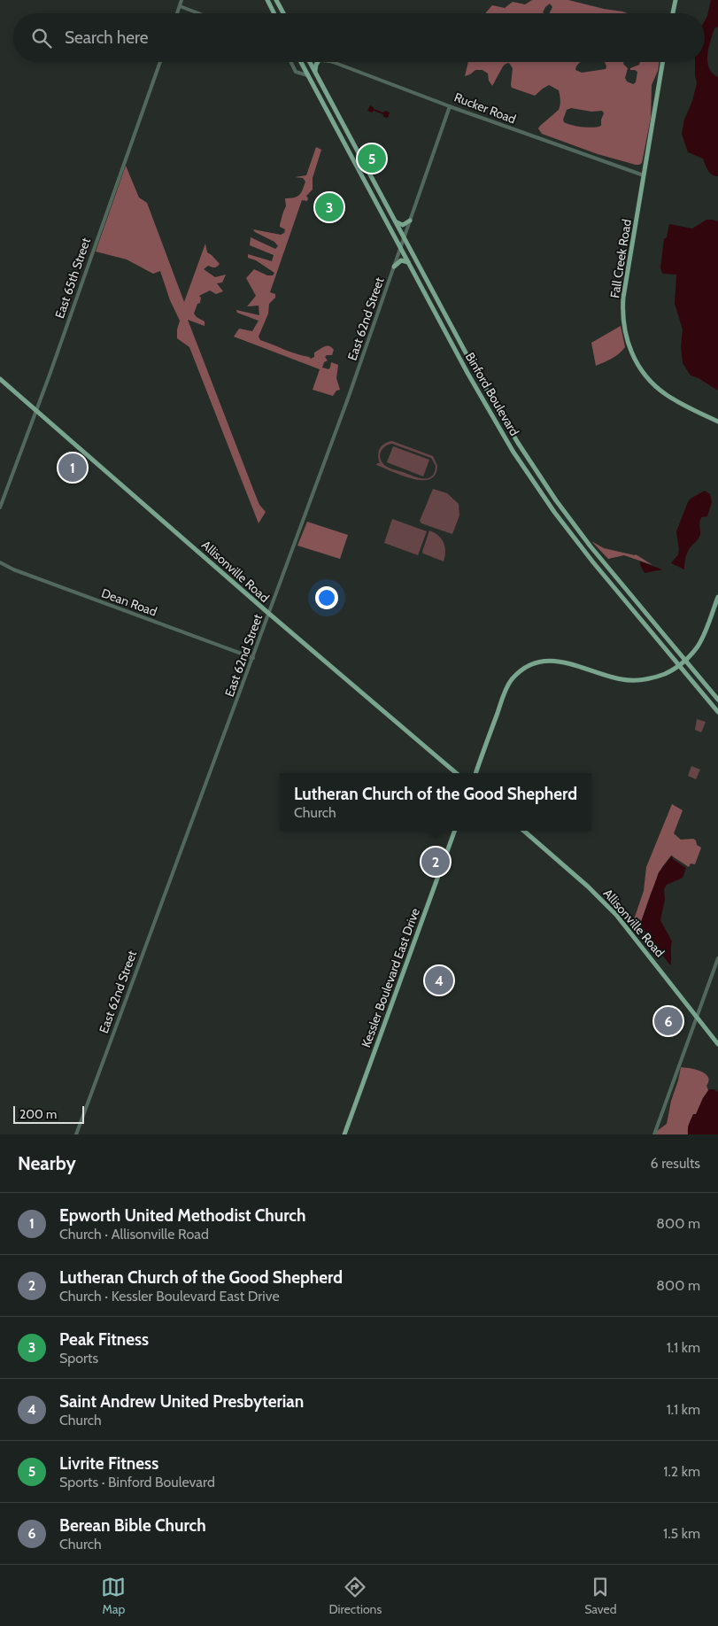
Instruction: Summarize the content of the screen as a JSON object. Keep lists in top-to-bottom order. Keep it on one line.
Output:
{"streets":{"main road":["Fall Creek Road","Binford Boulevard","Allisonville Road","Kessler Boulevard East Drive"],"street":["Rucker Road","East 65th Street","East 62nd Street","Dean Road"]},"crossings":[["Rucker Road","Fall Creek Road"],["Rucker Road","East 62nd Street"],["Rucker Road","Binford Boulevard"],["East 65th Street","Allisonville Road"],["East 62nd Street","Binford Boulevard"],["East 62nd Street","Allisonville Road"],["East 62nd Street","Dean Road"]],"scale_bar":"200 m","page":{"search":"Search here","pins":["5","3","1","2","4","6"],"popup":["Lutheran Church of the Good Shepherd","Church"],"scale":"200 m","heading":["Nearby","6 results"],"list":[{"mark":"1","name":"Epworth United Methodist Church","note":"Church · Allisonville Road","value":"800 m"},{"mark":"2","name":"Lutheran Church of the Good Shepherd","note":"Church · Kessler Boulevard East Drive","value":"800 m"},{"mark":"3","name":"Peak Fitness","note":"Sports","value":"1.1 km"},{"mark":"4","name":"Saint Andrew United Presbyterian","note":"Church","value":"1.1 km"},{"mark":"5","name":"Livrite Fitness","note":"Sports · Binford Boulevard","value":"1.2 km"},{"mark":"6","name":"Berean Bible Church","note":"Church","value":"1.5 km"}],"nav":["Map","Directions","Saved"]}}
